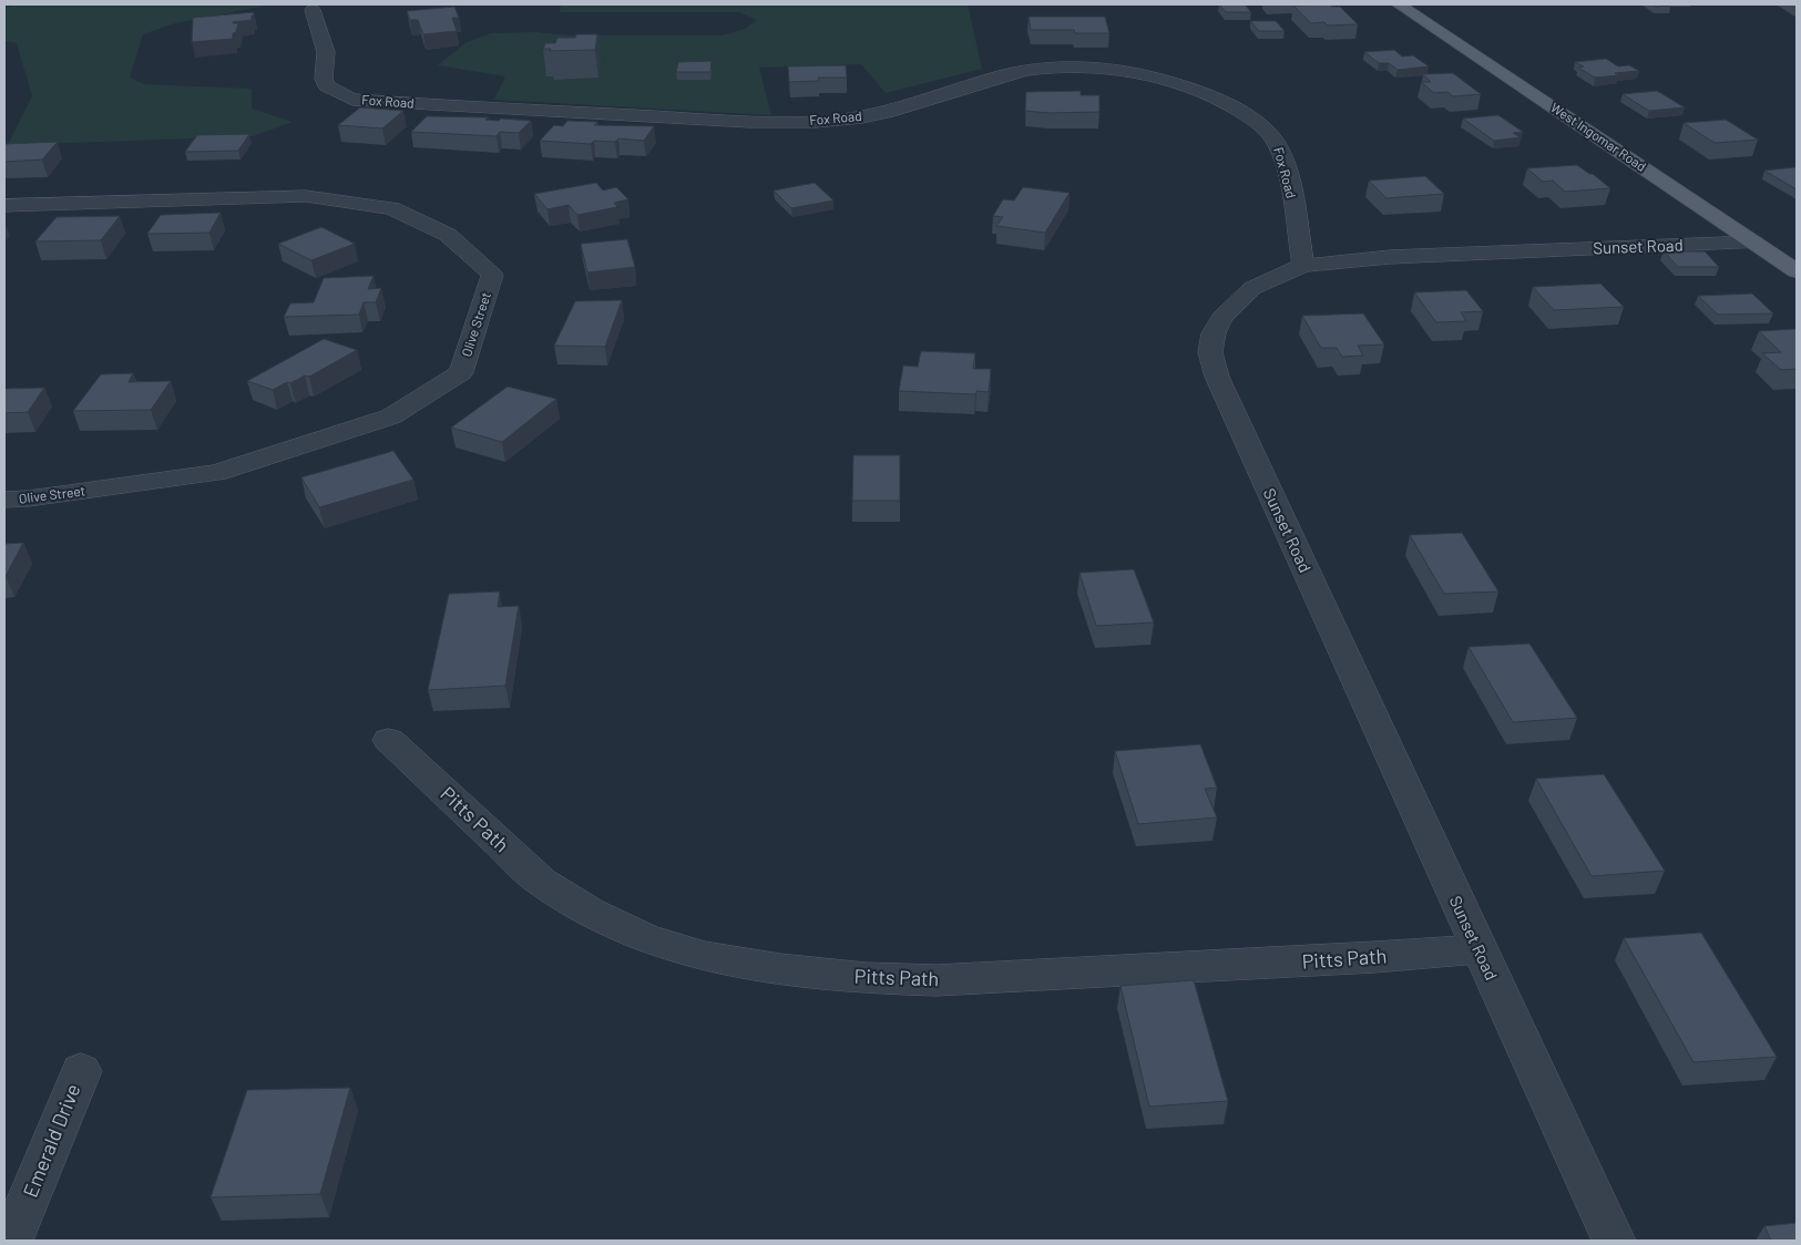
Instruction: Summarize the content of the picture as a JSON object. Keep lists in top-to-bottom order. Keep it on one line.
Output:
{"streets":{"main road":["West Ingomar Road"],"street":["Fox Road","Sunset Road","Olive Street","Pitts Path","Emerald Drive"]},"crossings":[["Fox Road","Sunset Road"],["West Ingomar Road","Sunset Road"],["Sunset Road","Pitts Path"]]}
